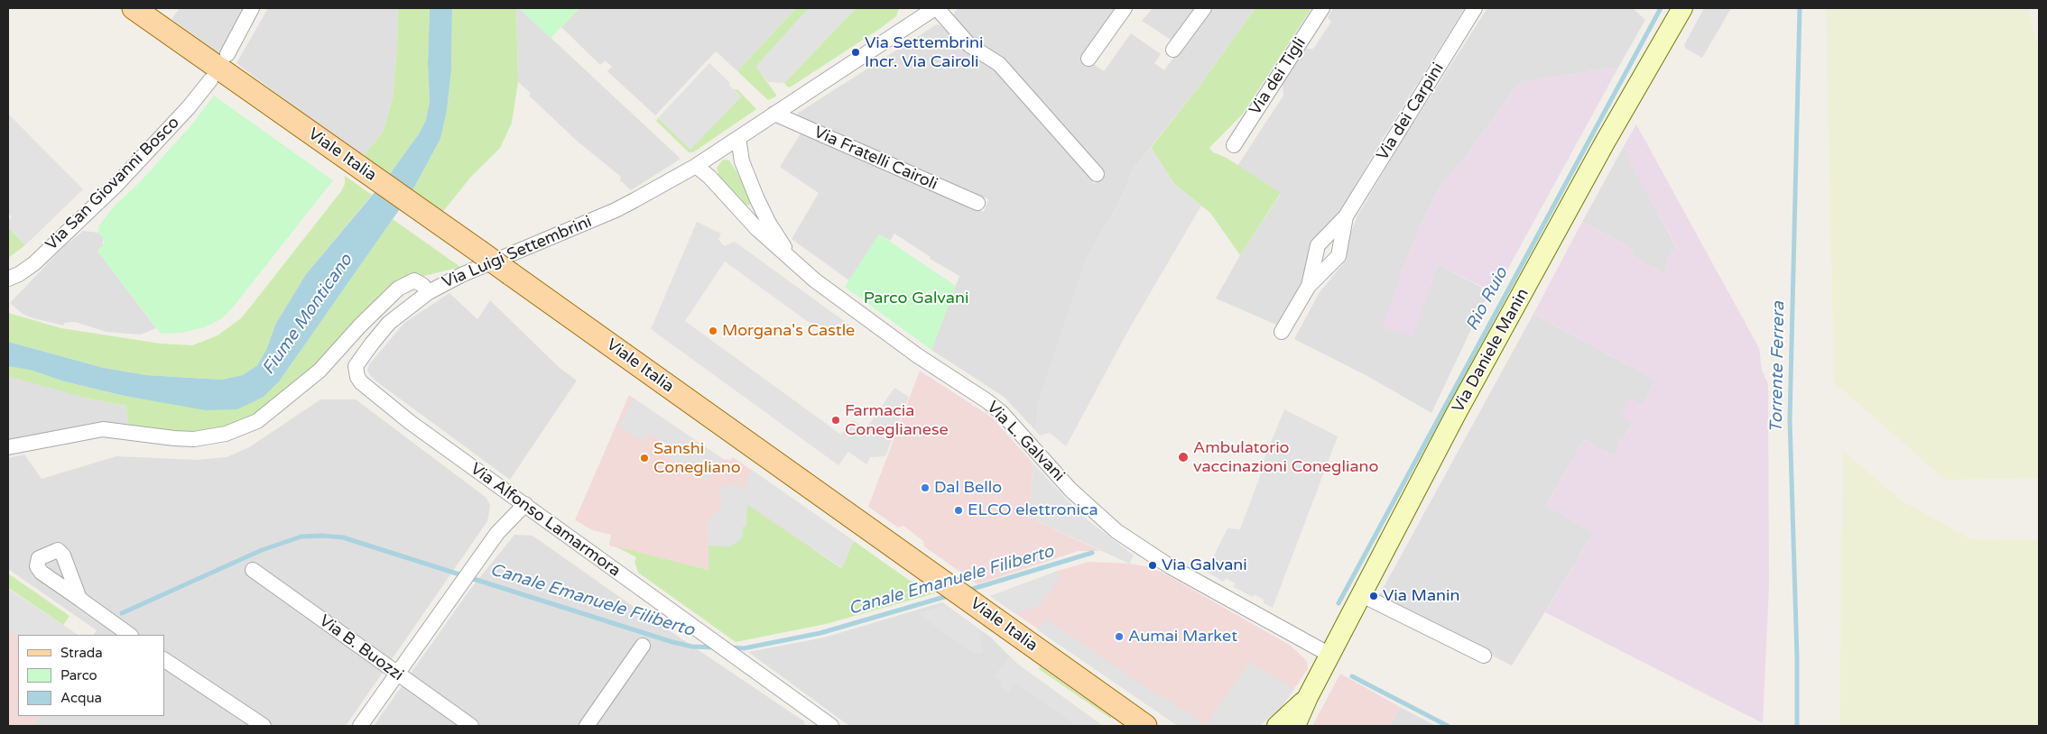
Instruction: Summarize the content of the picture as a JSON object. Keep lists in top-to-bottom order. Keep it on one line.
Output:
{"streets":{"main road":["Viale Italia","Via Daniele Manin"],"street":["Via dei Tigli","Via dei Carpini","Via Fratelli Cairoli","Via San Giovanni Bosco","Via Luigi Settembrini","Via L. Galvani","Via Alfonso Lamarmora","Via B. Buozzi"]},"crossings":[["Via Fratelli Cairoli","Via Luigi Settembrini"],["Via Luigi Settembrini","Via L. Galvani"],["Via Luigi Settembrini","Via Alfonso Lamarmora"],["Via Daniele Manin","Via L. Galvani"]],"water":["Rio Ruio","Fiume Monticano","Torrente Ferrera","Canale Emanuele Filiberto"],"parks":["Parco Galvani"],"places":["Via Settembrini Incr. Via Cairoli","Morgana's Castle","Farmacia Coneglianese","Ambulatorio vaccinazioni Conegliano","Sanshi Conegliano","Dal Bello","ELCO elettronica","Via Galvani","Via Manin","Aumai Market"],"legend":["Strada","Parco","Acqua"]}
